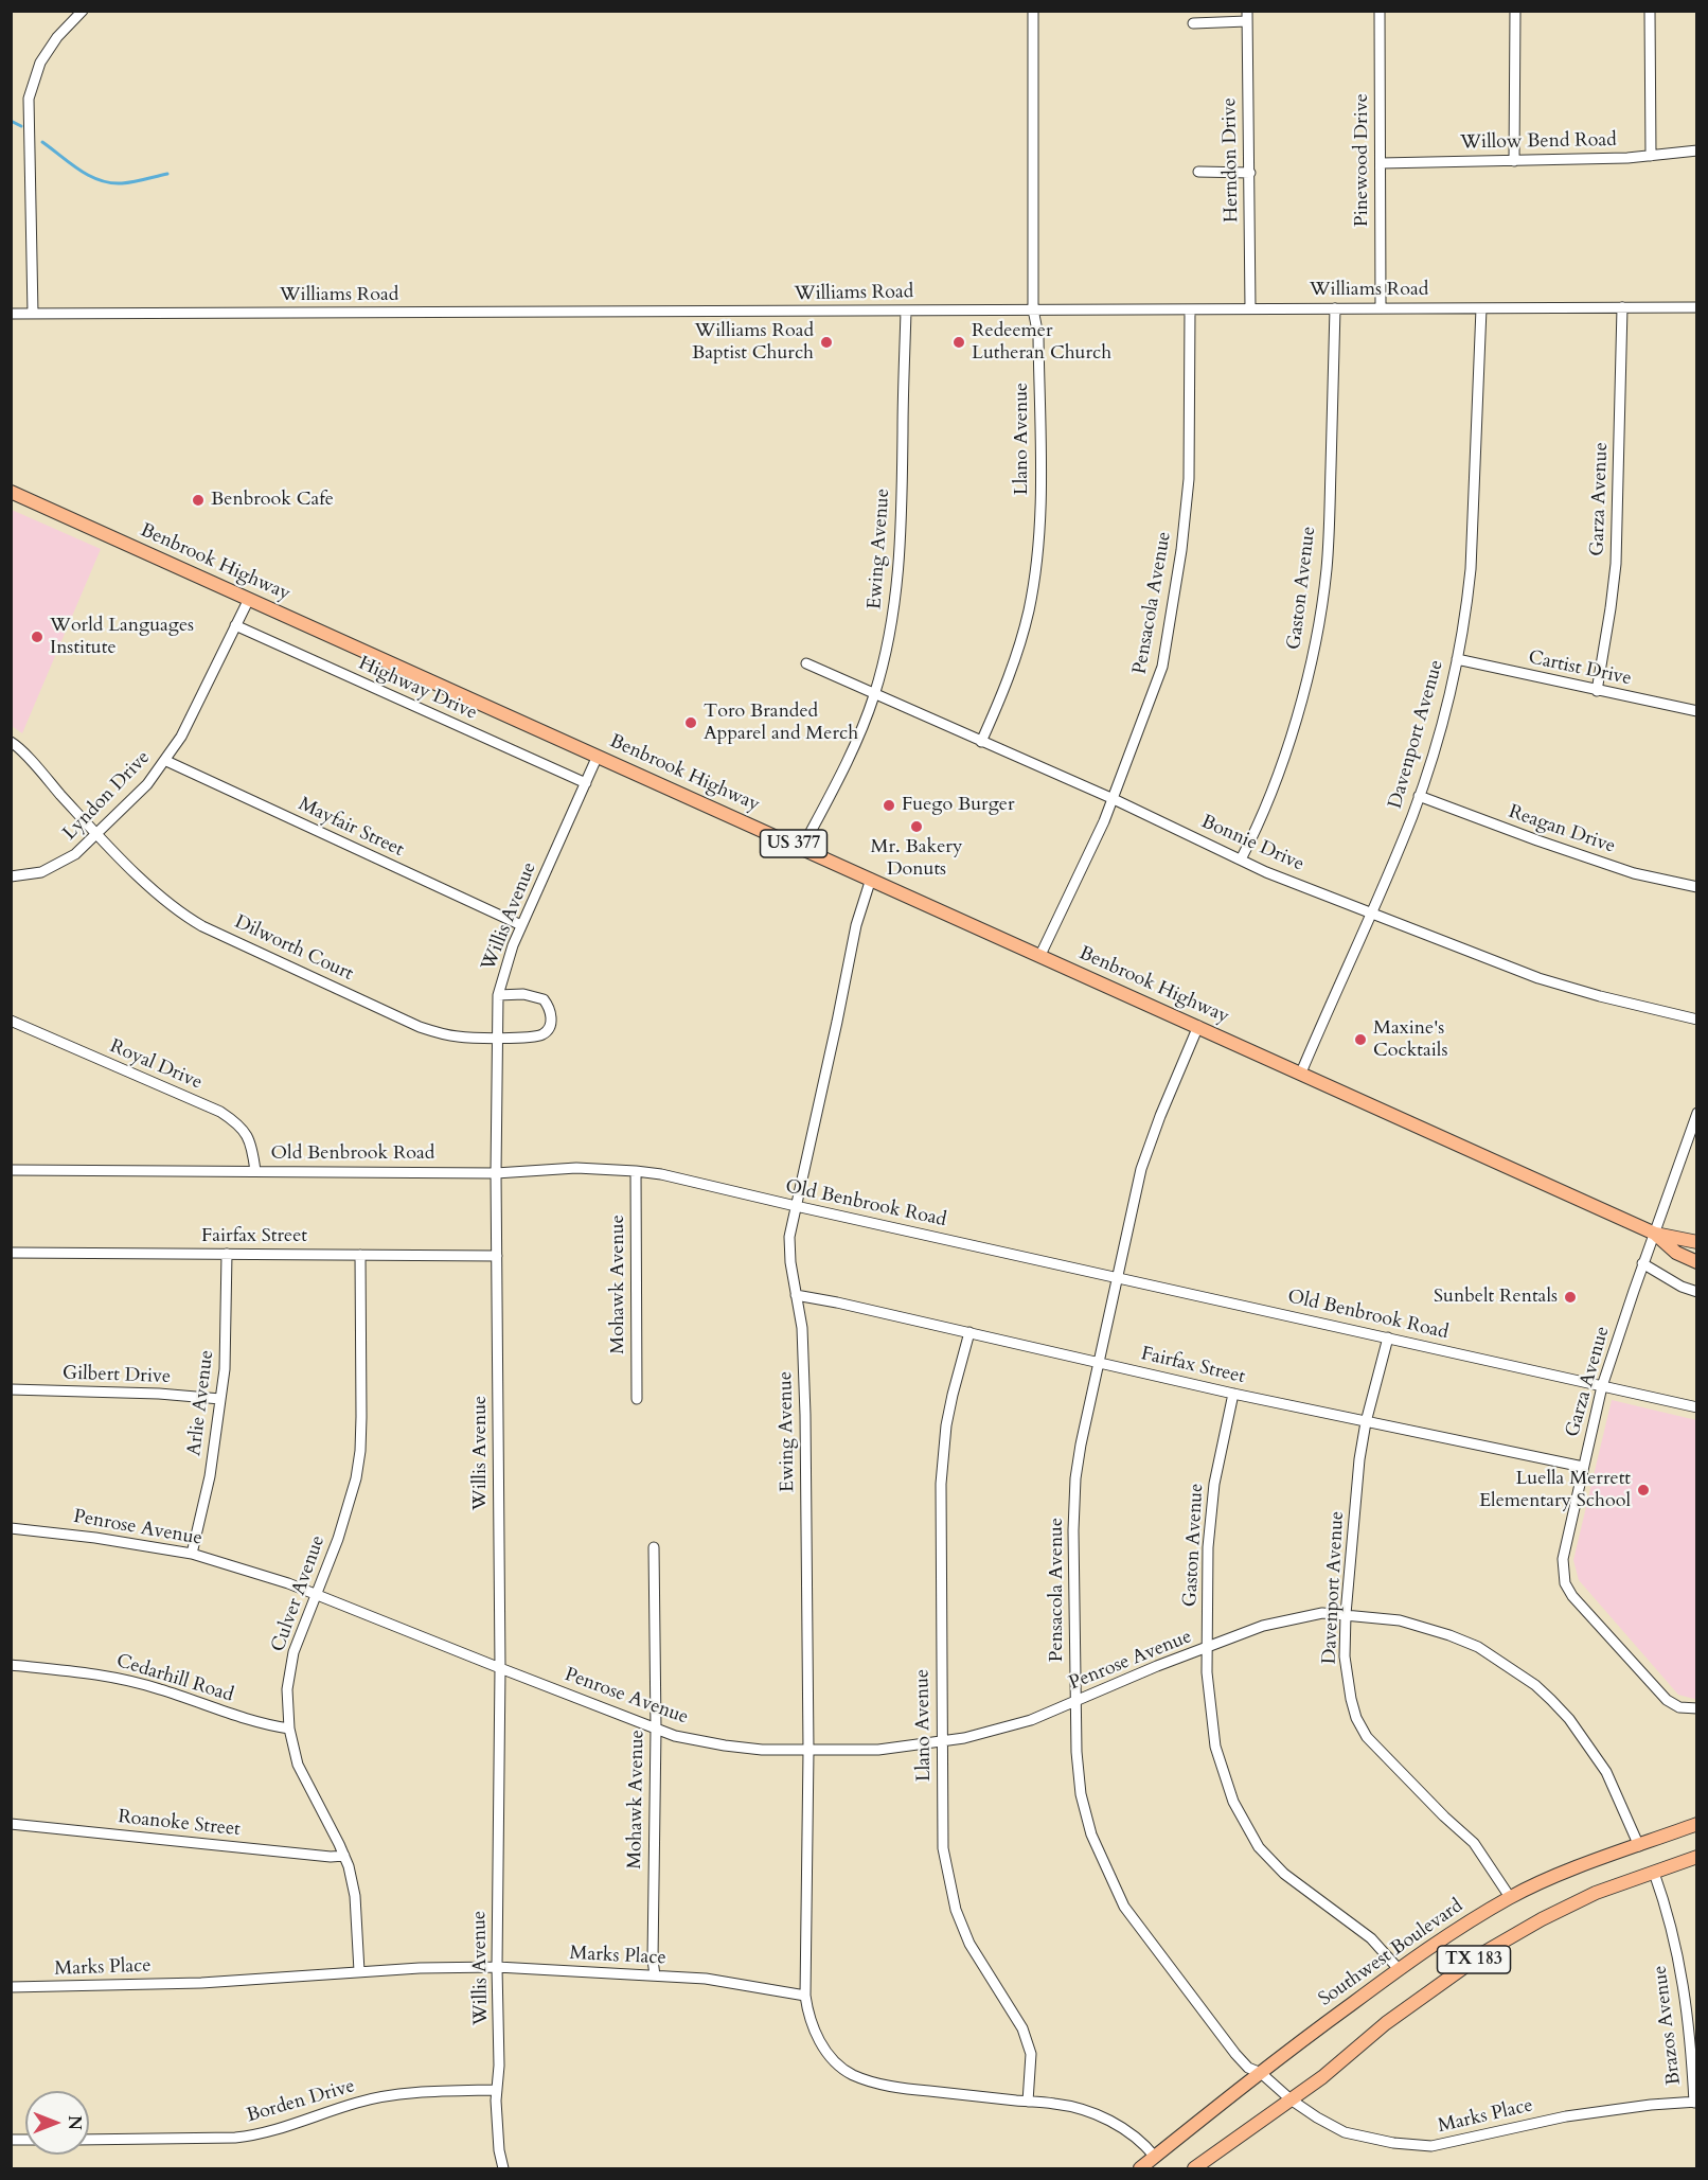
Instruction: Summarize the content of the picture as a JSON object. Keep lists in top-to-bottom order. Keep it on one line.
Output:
{"streets":{"main road":["Benbrook Highway","US 377","Southwest Boulevard","TX 183"],"street":["Willow Bend Road","Herndon Drive","Pinewood Drive","Williams Road","Llano Avenue","Garza Avenue","Ewing Avenue","Gaston Avenue","Pensacola Avenue","Cartist Drive","Highway Drive","Davenport Avenue","Lyndon Drive","Mayfair Street","Reagan Drive","Bonnie Drive","Willis Avenue","Dilworth Court","Royal Drive","Old Benbrook Road","Fairfax Street","Mohawk Avenue","Gilbert Drive","Arlie Avenue","Penrose Avenue","Culver Avenue","Cedarhill Road","Roanoke Street","Marks Place","Brazos Avenue","Borden Drive"]},"crossings":[["Willow Bend Road","Pinewood Drive"],["Herndon Drive","Williams Road"],["Pinewood Drive","Williams Road"],["Williams Road","Llano Avenue"],["Williams Road","Garza Avenue"],["Williams Road","Ewing Avenue"],["Williams Road","Gaston Avenue"],["Williams Road","Pensacola Avenue"],["Williams Road","Davenport Avenue"],["Llano Avenue","Bonnie Drive"],["Llano Avenue","Fairfax Street"],["Llano Avenue","Penrose Avenue"],["Garza Avenue","Benbrook Highway"],["Garza Avenue","Cartist Drive"],["Garza Avenue","Old Benbrook Road"],["Garza Avenue","Fairfax Street"],["Ewing Avenue","Benbrook Highway"],["Ewing Avenue","Bonnie Drive"],["Ewing Avenue","Old Benbrook Road"],["Ewing Avenue","Fairfax Street"],["Ewing Avenue","Penrose Avenue"],["Ewing Avenue","Marks Place"],["Benbrook Highway","Pensacola Avenue"],["Benbrook Highway","Davenport Avenue"],["Benbrook Highway","Lyndon Drive"],["Benbrook Highway","Willis Avenue"],["Gaston Avenue","Bonnie Drive"],["Gaston Avenue","Fairfax Street"],["Gaston Avenue","Penrose Avenue"],["Gaston Avenue","Southwest Boulevard"],["Pensacola Avenue","Bonnie Drive"],["Pensacola Avenue","Old Benbrook Road"],["Pensacola Avenue","Fairfax Street"],["Pensacola Avenue","Penrose Avenue"],["Pensacola Avenue","Southwest Boulevard"],["Pensacola Avenue","Marks Place"],["Pensacola Avenue","TX 183"],["Cartist Drive","Davenport Avenue"],["Highway Drive","Lyndon Drive"],["Highway Drive","Willis Avenue"],["Davenport Avenue","Reagan Drive"],["Davenport Avenue","Bonnie Drive"],["Davenport Avenue","Old Benbrook Road"],["Davenport Avenue","Fairfax Street"],["Davenport Avenue","Penrose Avenue"],["Davenport Avenue","Southwest Boulevard"],["Lyndon Drive","Mayfair Street"],["Lyndon Drive","Dilworth Court"],["Mayfair Street","Willis Avenue"],["Willis Avenue","Dilworth Court"],["Willis Avenue","Old Benbrook Road"],["Willis Avenue","Fairfax Street"],["Willis Avenue","Penrose Avenue"],["Willis Avenue","Marks Place"],["Willis Avenue","Borden Drive"],["Royal Drive","Old Benbrook Road"],["Old Benbrook Road","Mohawk Avenue"],["Fairfax Street","Arlie Avenue"],["Fairfax Street","Culver Avenue"],["Mohawk Avenue","Penrose Avenue"],["Mohawk Avenue","Marks Place"],["Gilbert Drive","Arlie Avenue"],["Arlie Avenue","Penrose Avenue"],["Penrose Avenue","Culver Avenue"],["Culver Avenue","Cedarhill Road"],["Culver Avenue","Roanoke Street"],["Culver Avenue","Marks Place"],["Marks Place","TX 183"],["Marks Place","Brazos Avenue"],["TX 183","Brazos Avenue"]],"places":["Williams Road Baptist Church","Redeemer Lutheran Church","Benbrook Cafe","World Languages Institute","Toro Branded Apparel and Merch","Fuego Burger","Mr. Bakery Donuts","Maxine's Cocktails","Sunbelt Rentals","Luella Merrett Elementary School"],"north":"right"}
